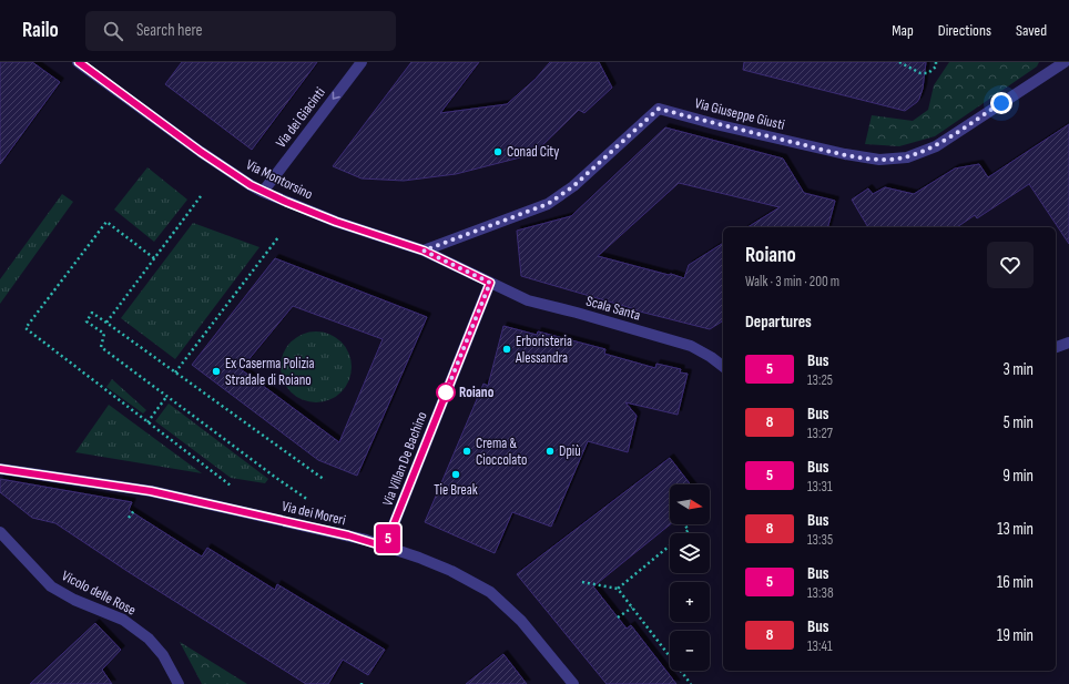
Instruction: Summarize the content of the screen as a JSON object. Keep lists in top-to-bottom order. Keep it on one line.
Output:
{"streets":{"street":["Via Giuseppe Giusti","Via dei Giacinti","Via Montorsino","Scala Santa","Via Villan De Bachino","Via dei Moreri","Vicolo delle Rose"]},"crossings":[["Via Giuseppe Giusti","Via Montorsino"],["Via dei Giacinti","Via Montorsino"],["Via Montorsino","Scala Santa"],["Via Montorsino","Via Villan De Bachino"],["Scala Santa","Via Villan De Bachino"],["Via Villan De Bachino","Via dei Moreri"]],"one_way":["Via dei Giacinti"],"places":["Conad City","Erboristeria Alessandra","Ex Caserma Polizia Stradale di Roiano","Roiano","Crema & Cioccolato","Dpiù","Tie Break"],"lines":["bus line 5"],"north":"right","page":{"header":"Railo","search":"Search here","nav":["Map","Directions","Saved"],"on_map":"5","heading":[["Roiano","Walk · 3 min · 200 m"],"Departures"],"list":[{"mark":"5","name":"Bus","note":"13:25","value":"3 min"},{"mark":"8","name":"Bus","note":"13:27","value":"5 min"},{"mark":"5","name":"Bus","note":"13:31","value":"9 min"},{"mark":"8","name":"Bus","note":"13:35","value":"13 min"},{"mark":"5","name":"Bus","note":"13:38","value":"16 min"},{"mark":"8","name":"Bus","note":"13:41","value":"19 min"}],"map_buttons":["+","−"]}}
